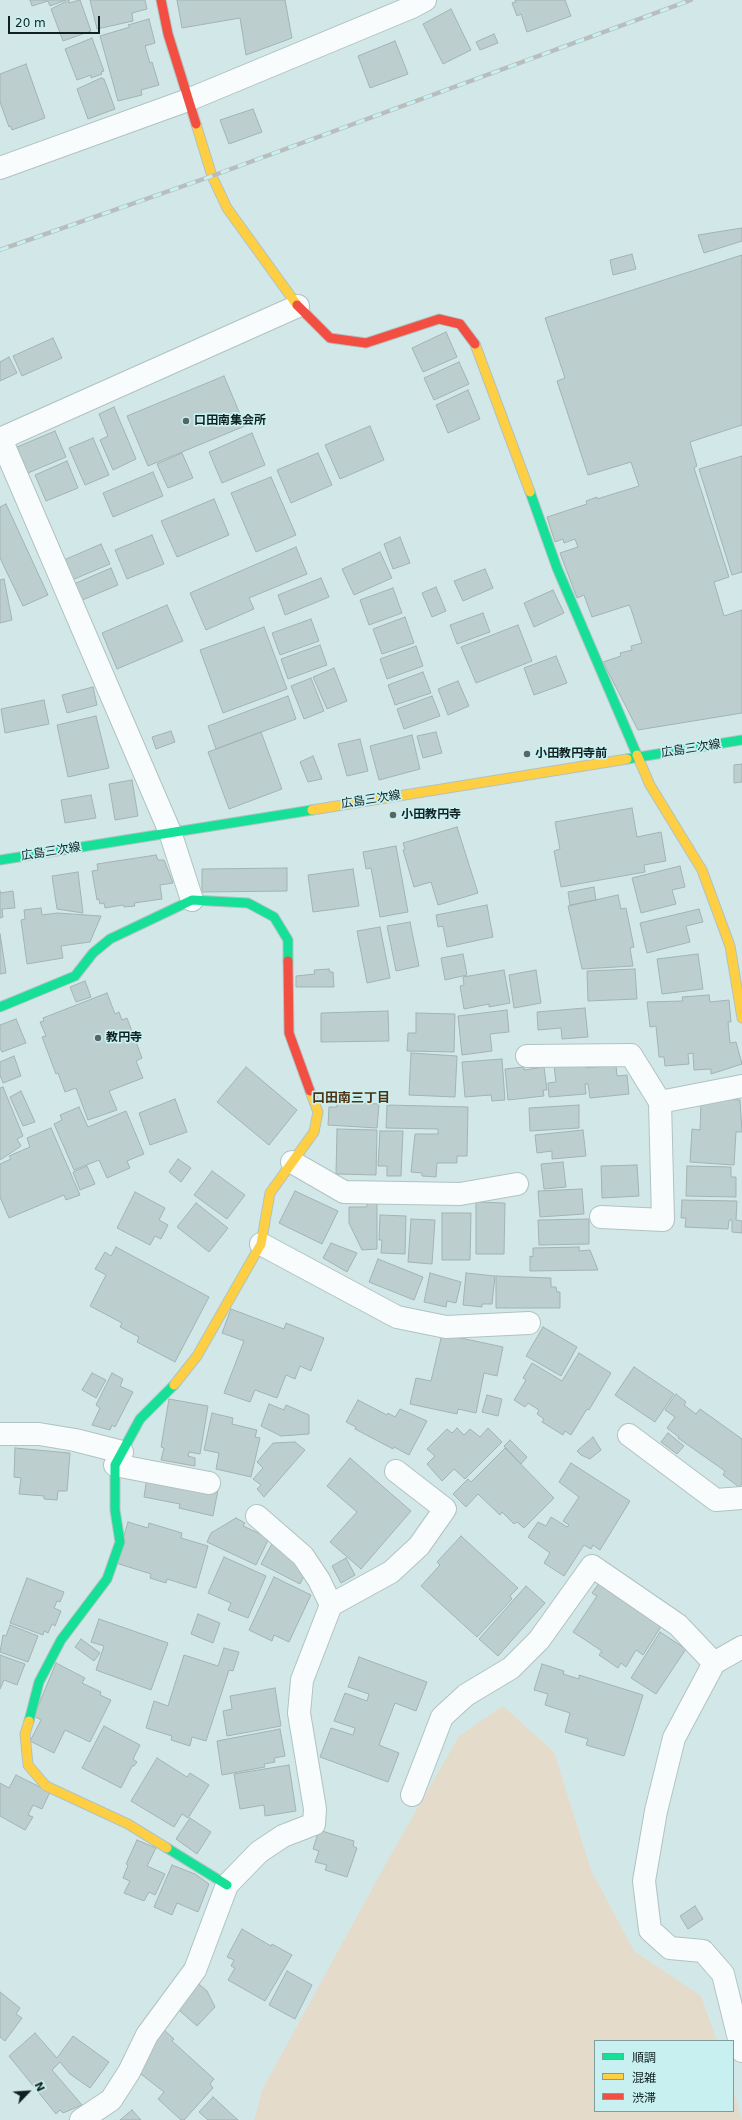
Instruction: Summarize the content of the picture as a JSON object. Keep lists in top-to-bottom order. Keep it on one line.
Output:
{"streets":{"street":["広島三次線"]},"districts":["口田南三丁目"],"places":["口田南集会所","小田教円寺前","小田教円寺","教円寺"],"legend":["順調","混雑","渋滞"],"scale_bar":"20 m","north":"top right"}
